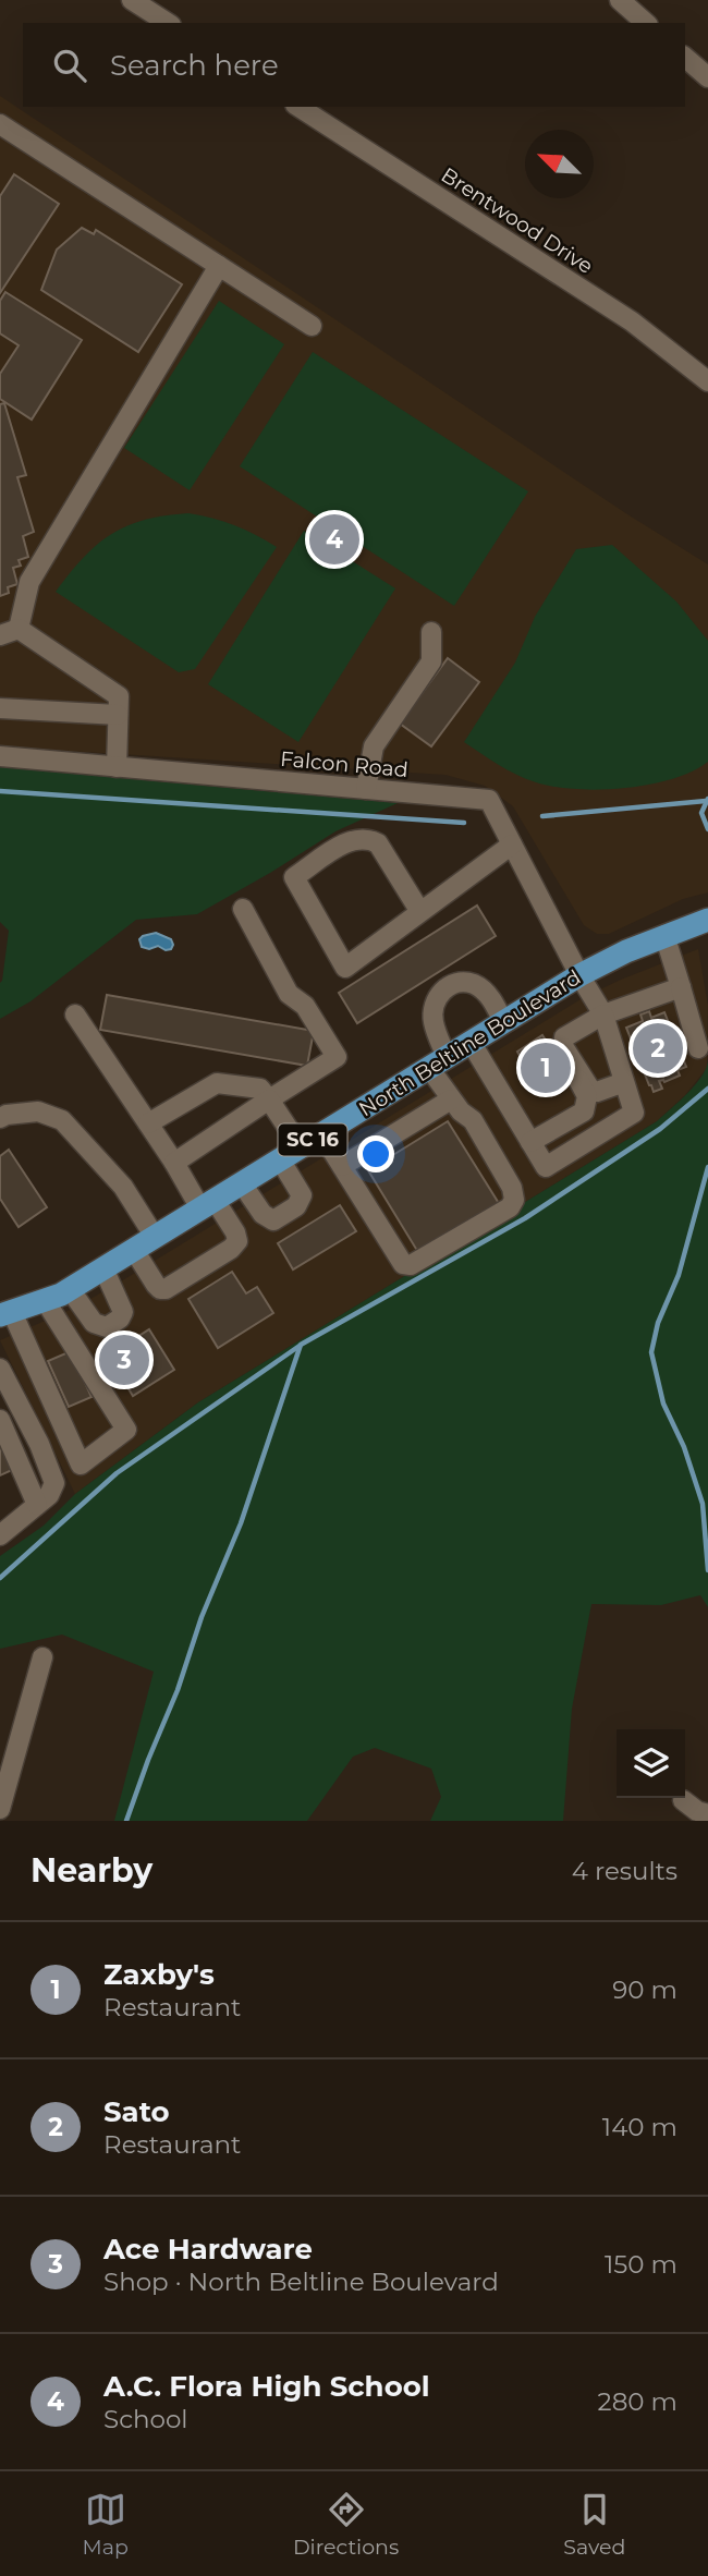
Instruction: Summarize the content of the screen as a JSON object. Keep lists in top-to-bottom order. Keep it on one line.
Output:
{"streets":{"main road":["North Beltline Boulevard","SC 16"],"street":["Brentwood Drive","Falcon Road"]},"crossings":[["Falcon Road","North Beltline Boulevard"]],"north":"top left","page":{"search":"Search here","pins":["4","2","1","3"],"heading":["Nearby","4 results"],"list":[{"mark":"1","name":"Zaxby's","note":"Restaurant","value":"90 m"},{"mark":"2","name":"Sato","note":"Restaurant","value":"140 m"},{"mark":"3","name":"Ace Hardware","note":"Shop · North Beltline Boulevard","value":"150 m"},{"mark":"4","name":"A.C. Flora High School","note":"School","value":"280 m"}],"nav":["Map","Directions","Saved"]}}
